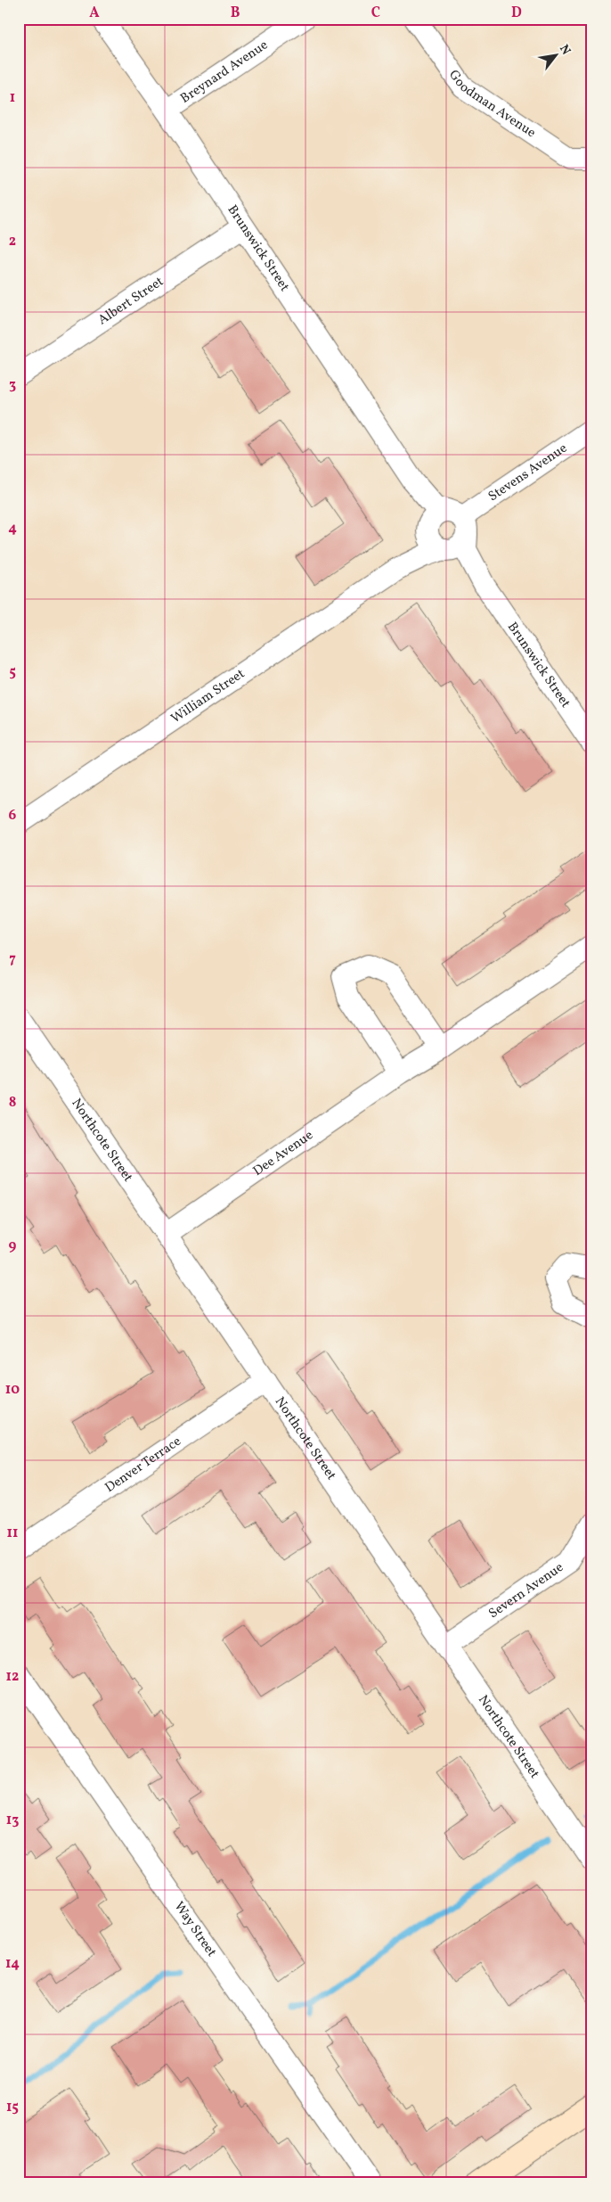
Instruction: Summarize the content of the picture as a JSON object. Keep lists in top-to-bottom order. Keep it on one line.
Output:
{"streets":{"street":["Breynard Avenue","Goodman Avenue","Brunswick Street","Albert Street","Stevens Avenue","William Street","Northcote Street","Dee Avenue","Denver Terrace","Severn Avenue","Way Street"]},"crossings":[["Breynard Avenue","Brunswick Street"],["Brunswick Street","Albert Street"],["Brunswick Street","Stevens Avenue"],["Brunswick Street","William Street"],["Stevens Avenue","William Street"],["Northcote Street","Dee Avenue"],["Northcote Street","Denver Terrace"],["Northcote Street","Severn Avenue"]],"north":"top right","grid":{"columns":["A","B","C","D"],"rows":["1","2","3","4","5","6","7","8","9","10","11","12","13","14","15"]}}
